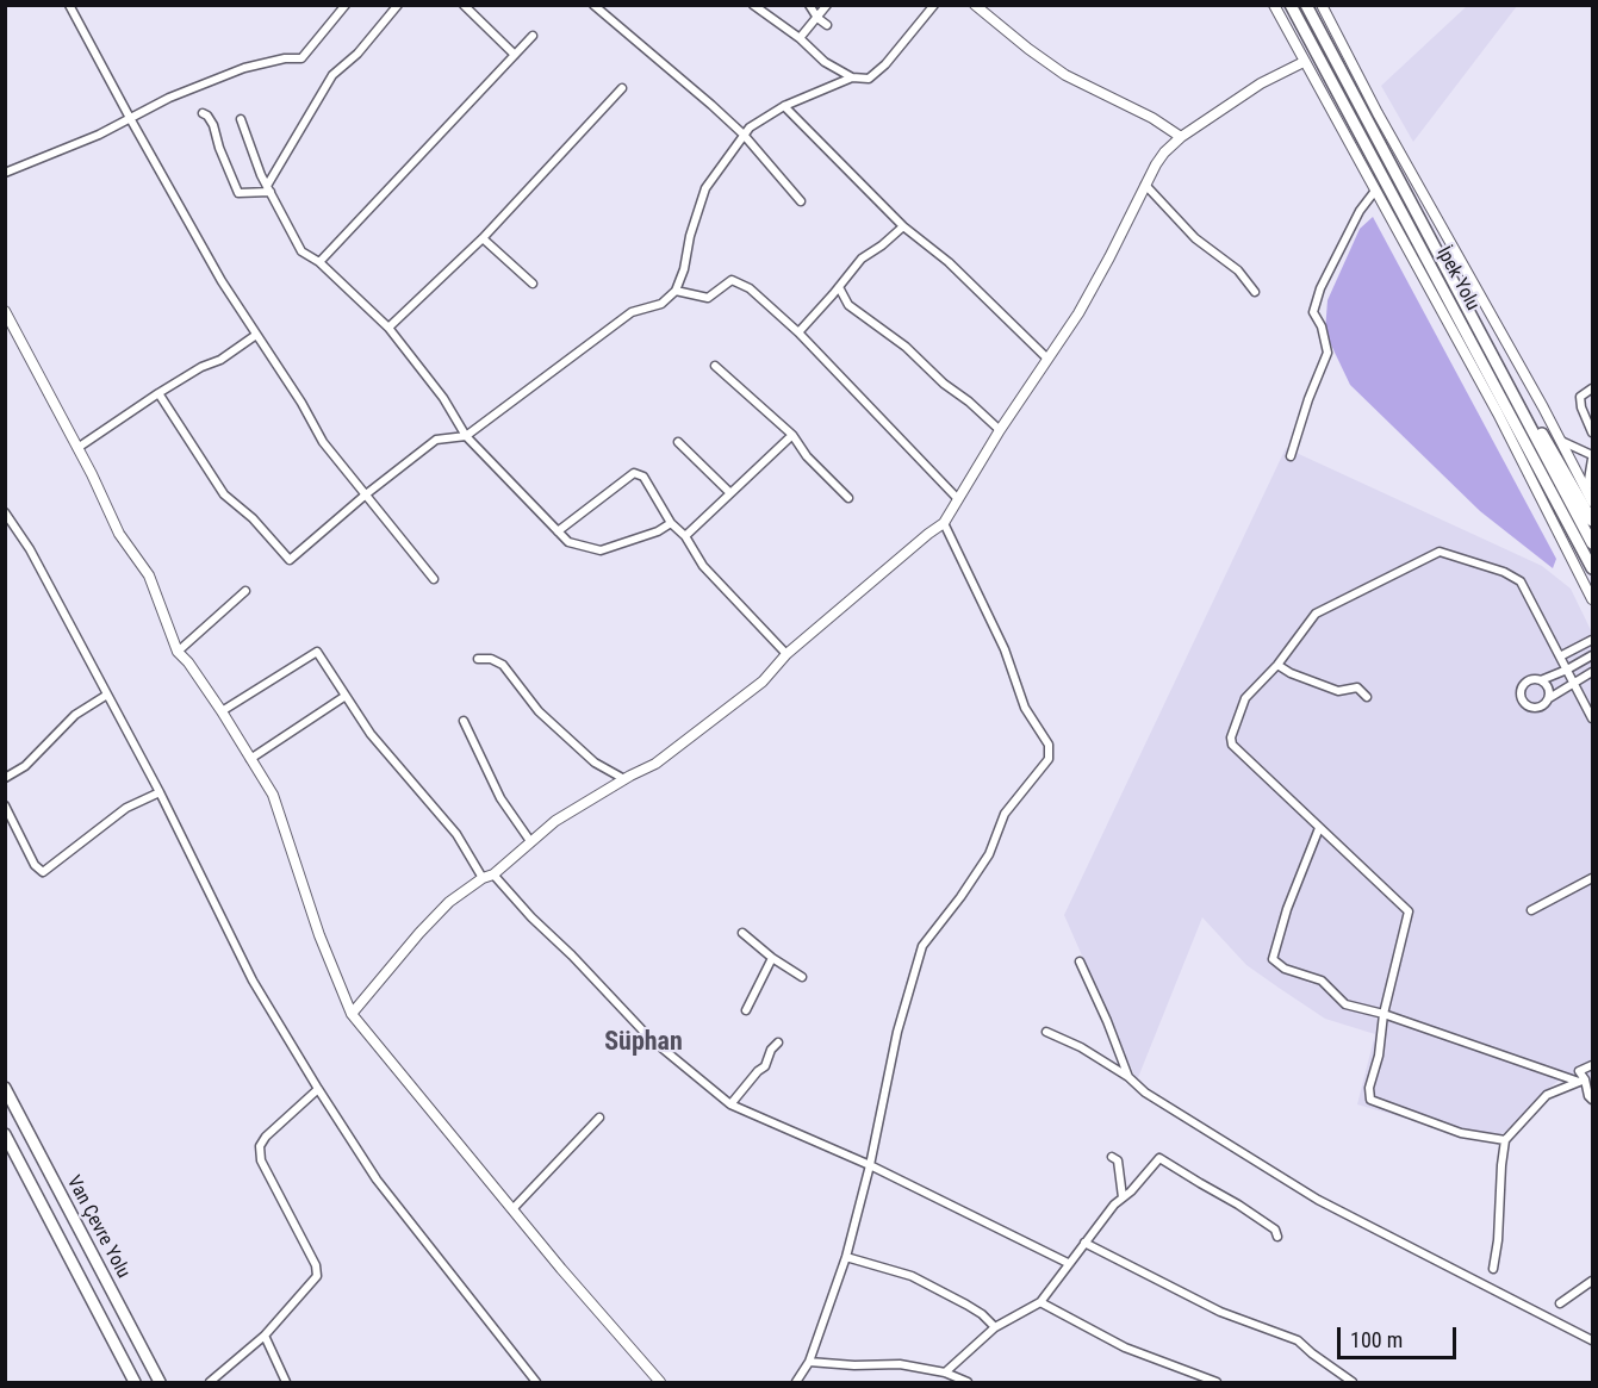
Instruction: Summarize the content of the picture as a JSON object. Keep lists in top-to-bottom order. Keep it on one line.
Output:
{"streets":{"highway":["İpek Yolu","Van Çevre Yolu"]},"districts":["Süphan"],"scale_bar":"100 m"}
